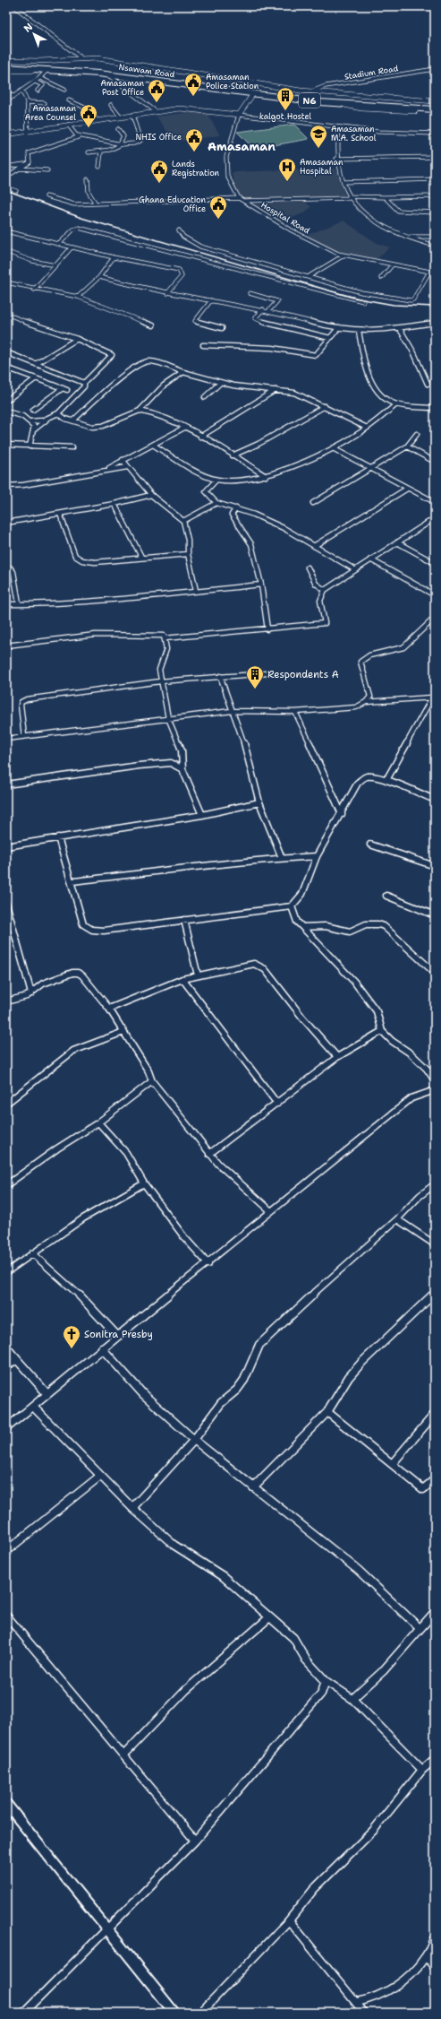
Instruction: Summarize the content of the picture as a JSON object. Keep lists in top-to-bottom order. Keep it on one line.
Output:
{"streets":{"highway":["Nsawam Road","N6"],"street":["Stadium Road","Hospital Road"]},"districts":["Amasaman"],"places":{"public building":["Amasaman Police Station","Amasaman Post Office","Amasaman Area Counsel","NHIS Office","Lands Registration","Ghana Education Office"],"building":["kalgot Hostel","Respondents A"],"school or university":["Amasaman M.A. School"],"hospital":["Amasaman Hospital"],"church":["Sonitra Presby"]},"north":"top left"}
